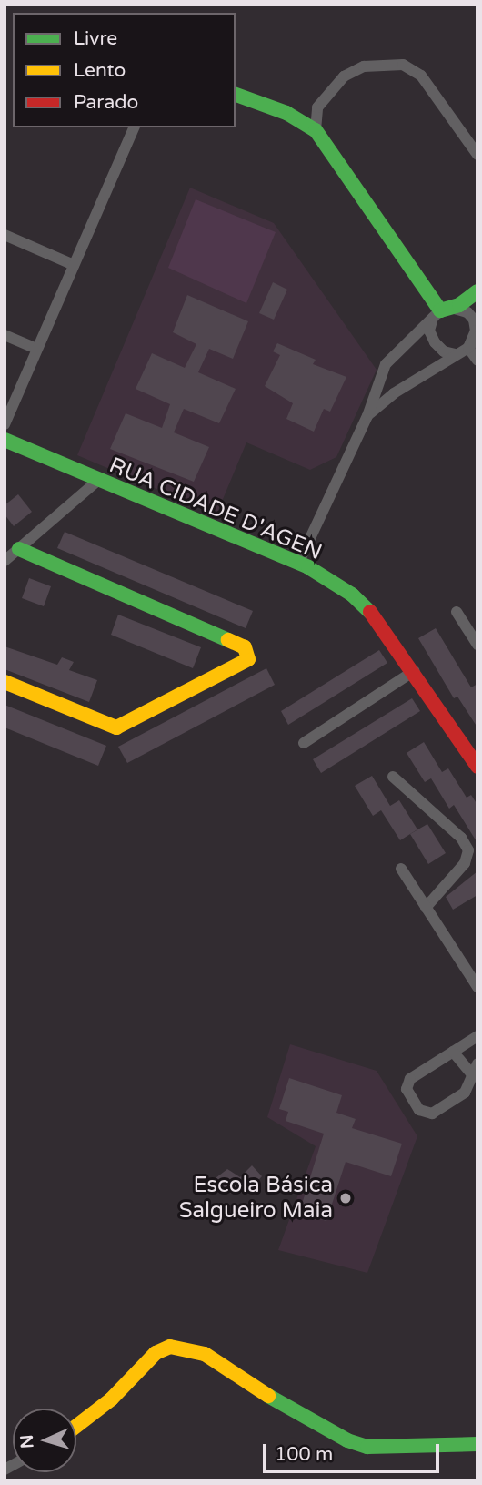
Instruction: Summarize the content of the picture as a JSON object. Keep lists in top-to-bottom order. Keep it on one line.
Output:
{"streets":{"street":["RUA CIDADE D'AGEN"]},"places":["Escola Básica Salgueiro Maia"],"legend":["Livre","Lento","Parado"],"scale_bar":"100 m","north":"left"}
